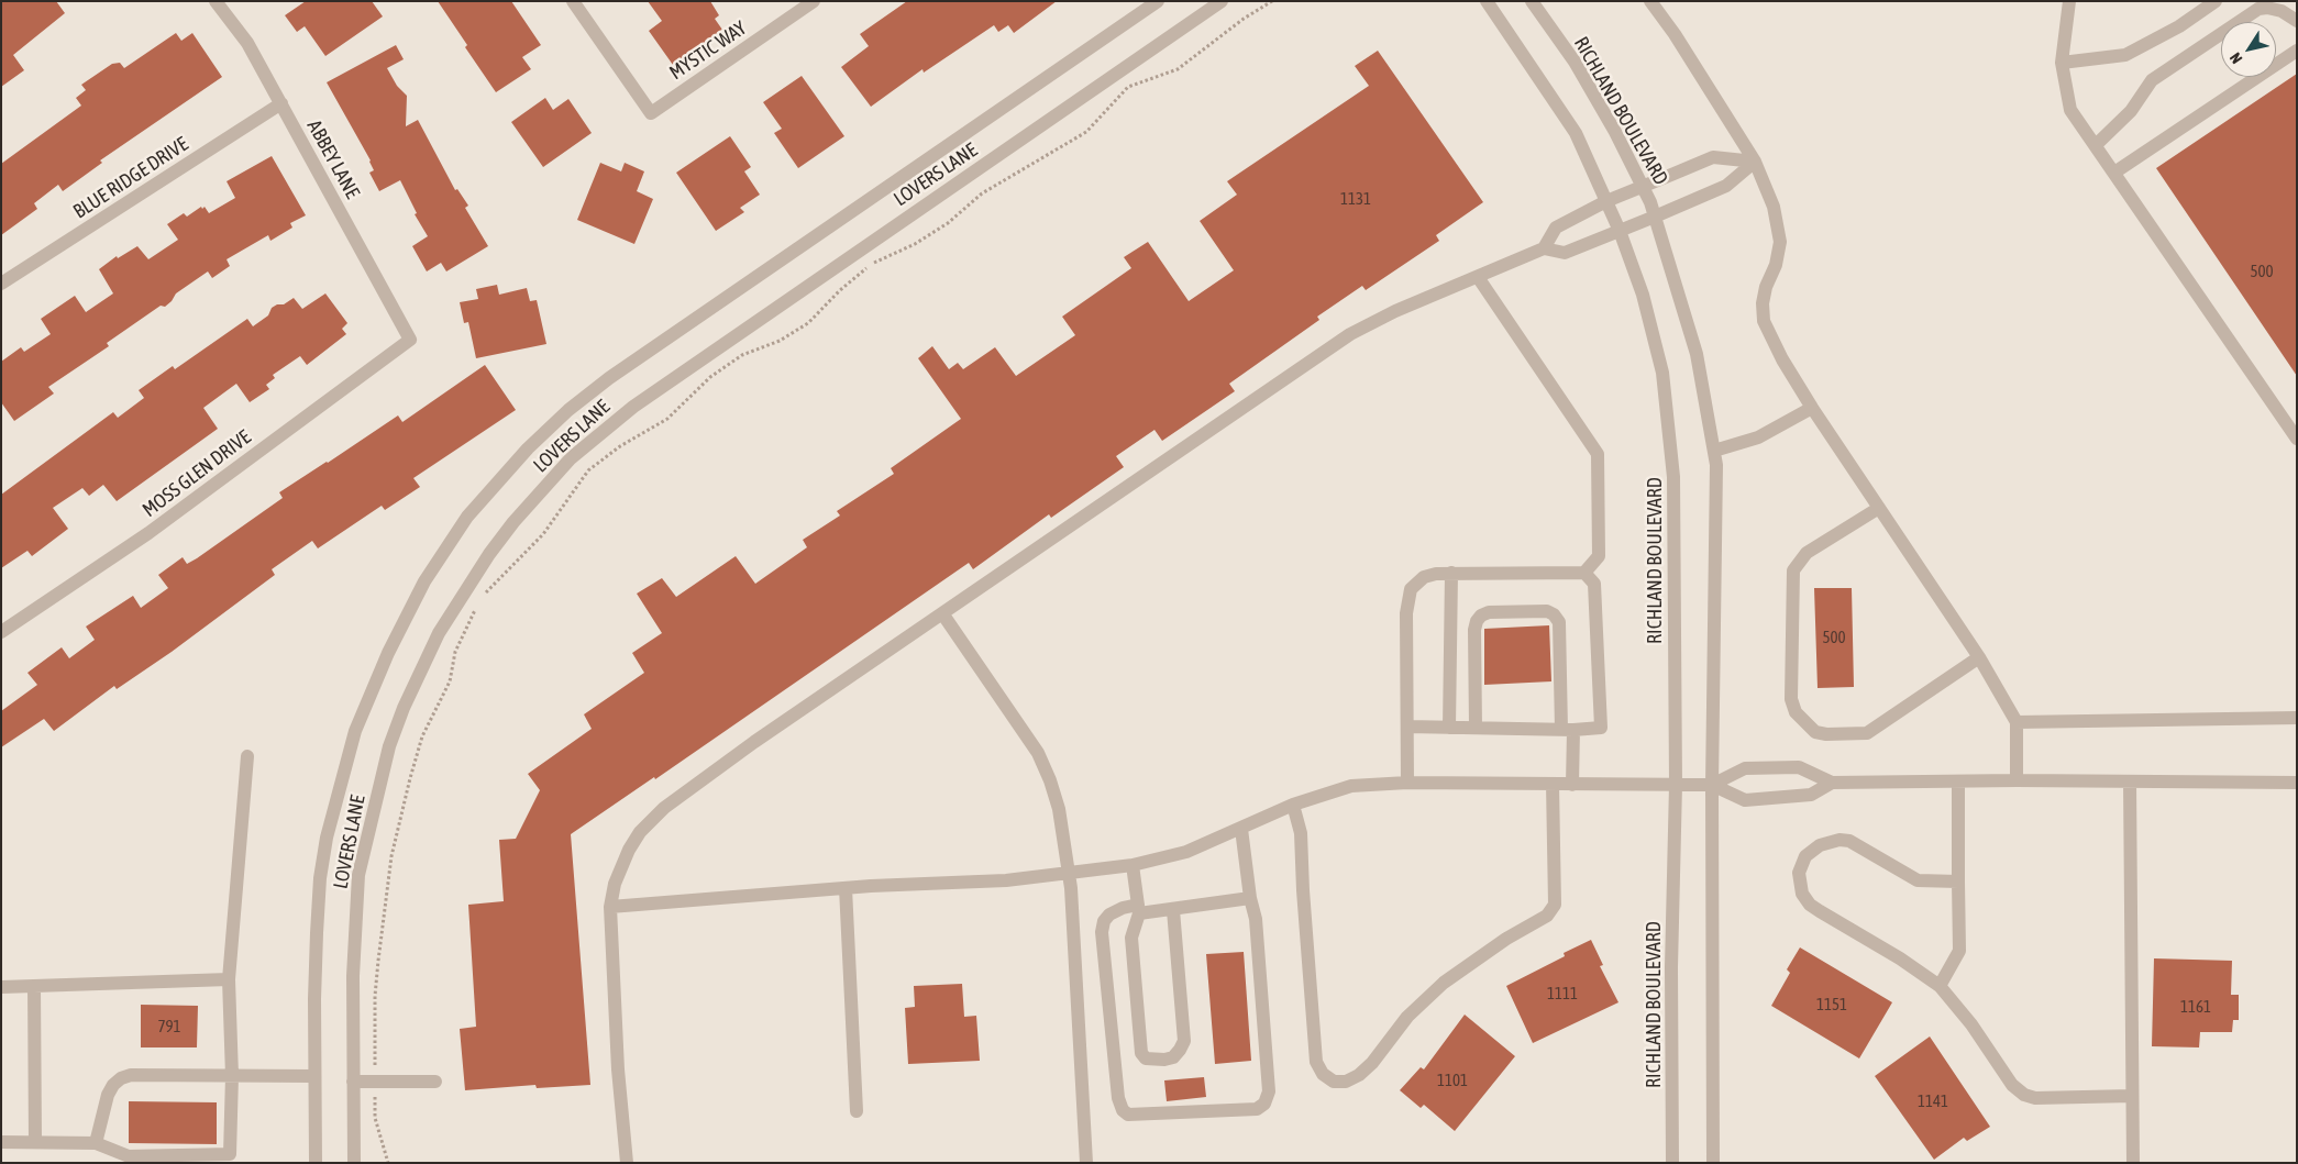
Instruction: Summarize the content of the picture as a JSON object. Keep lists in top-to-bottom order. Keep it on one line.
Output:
{"streets":{"street":["MYSTIC WAY","RICHLAND BOULEVARD","ABBEY LANE","LOVERS LANE","BLUE RIDGE DRIVE","MOSS GLEN DRIVE"]},"crossings":[["ABBEY LANE","BLUE RIDGE DRIVE"],["ABBEY LANE","MOSS GLEN DRIVE"]],"house_numbers":["1131","500","500","1111","1151","1161","791","1101","1141"],"north":"bottom left"}
